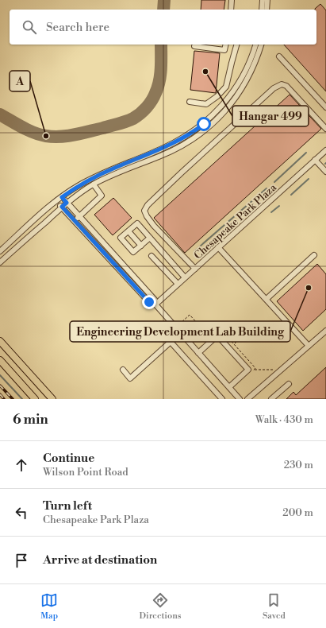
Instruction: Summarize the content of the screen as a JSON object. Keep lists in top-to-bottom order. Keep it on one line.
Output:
{"streets":{"street":["Chesapeake Park Plaza"]},"places":["Hangar 499","A","Engineering Development Lab Building"],"page":{"search":"Search here","heading":["6 min","Walk · 430 m"],"list":[["Continue","Wilson Point Road","230 m"],["Turn left","Chesapeake Park Plaza","200 m"],"Arrive at destination"],"nav":["Map","Directions","Saved"]}}
